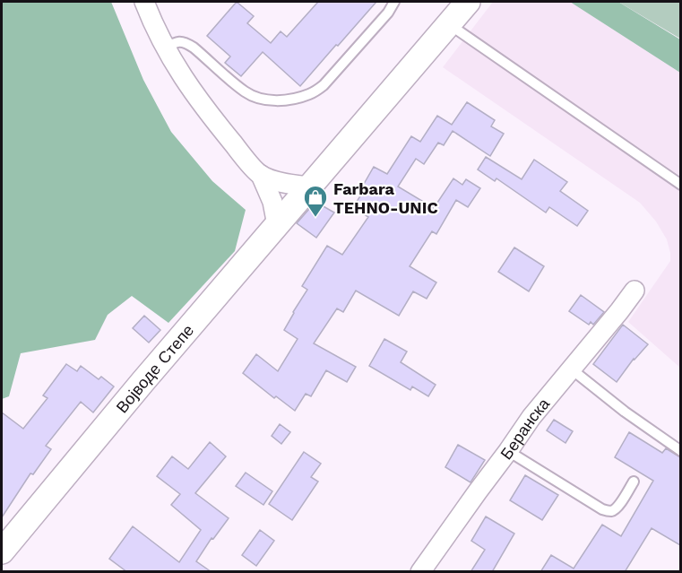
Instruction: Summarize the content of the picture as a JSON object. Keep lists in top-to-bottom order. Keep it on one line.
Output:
{"streets":{"street":["Војводе Степе","Беранска"]},"places":{"shop":["Farbara TEHNO-UNIC"]}}
